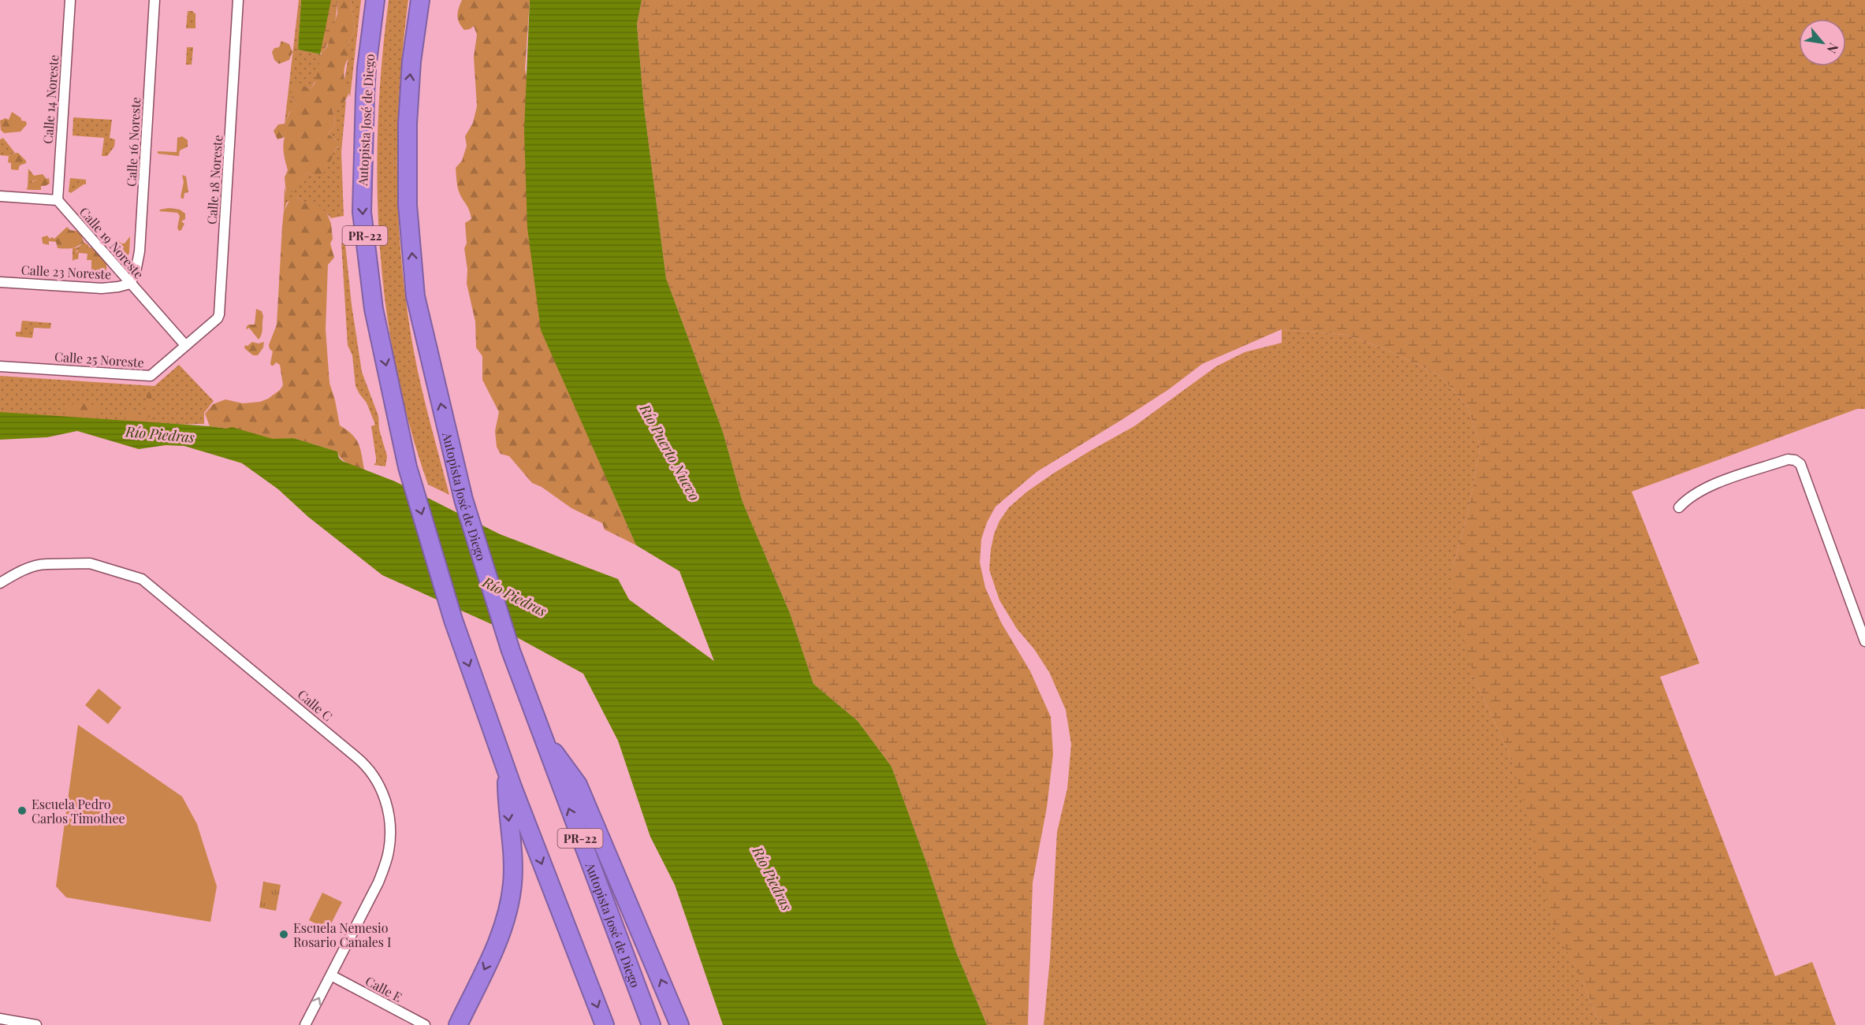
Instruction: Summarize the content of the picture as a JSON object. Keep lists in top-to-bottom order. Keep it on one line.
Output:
{"streets":{"highway":["Autopista José de Diego","PR-22"],"street":["Calle 14 Noreste","Calle 16 Noreste","Calle 18 Noreste","Calle 19 Noreste","Calle 23 Noreste","Calle 25 Noreste","Calle C","Calle E"]},"crossings":[["Calle 14 Noreste","Calle 19 Noreste"],["Calle 16 Noreste","Calle 19 Noreste"],["Calle 16 Noreste","Calle 23 Noreste"],["Calle 18 Noreste","Calle 19 Noreste"],["Calle 18 Noreste","Calle 25 Noreste"],["Calle 19 Noreste","Calle 23 Noreste"],["Calle 19 Noreste","Calle 25 Noreste"],["Calle C","Calle E"]],"water":["Río Piedras","Río Puerto Nuevo"],"places":["Escuela Pedro Carlos Timothee","Escuela Nemesio Rosario Canales I"],"north":"bottom right"}
